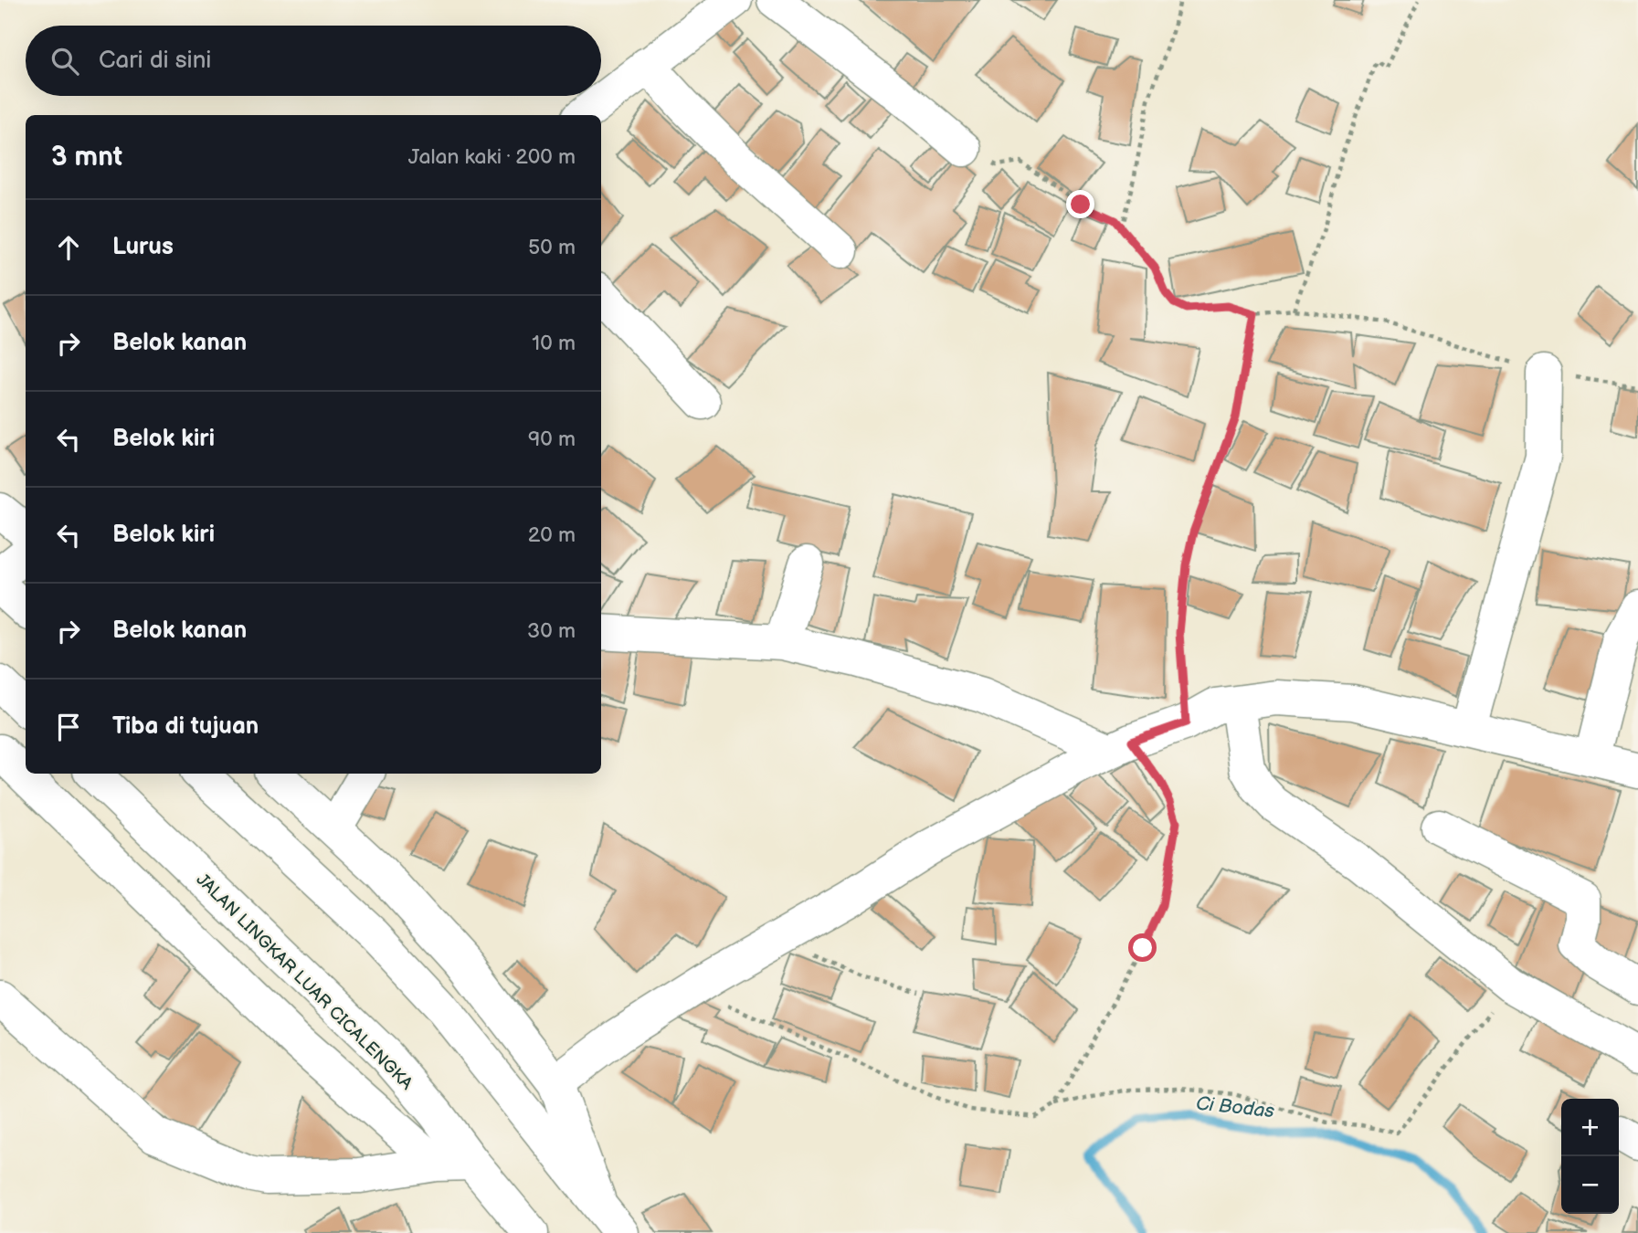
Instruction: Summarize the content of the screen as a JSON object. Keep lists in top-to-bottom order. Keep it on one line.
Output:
{"streets":{"main road":["JALAN LINGKAR LUAR CICALENGKA"]},"water":["Ci Bodas"],"page":{"search":"Cari di sini","heading":["3 mnt","Jalan kaki · 200 m"],"list":[["Lurus","50 m"],["Belok kanan","10 m"],["Belok kiri","90 m"],["Belok kiri","20 m"],["Belok kanan","30 m"],"Tiba di tujuan"],"map_buttons":["+","−"]}}
